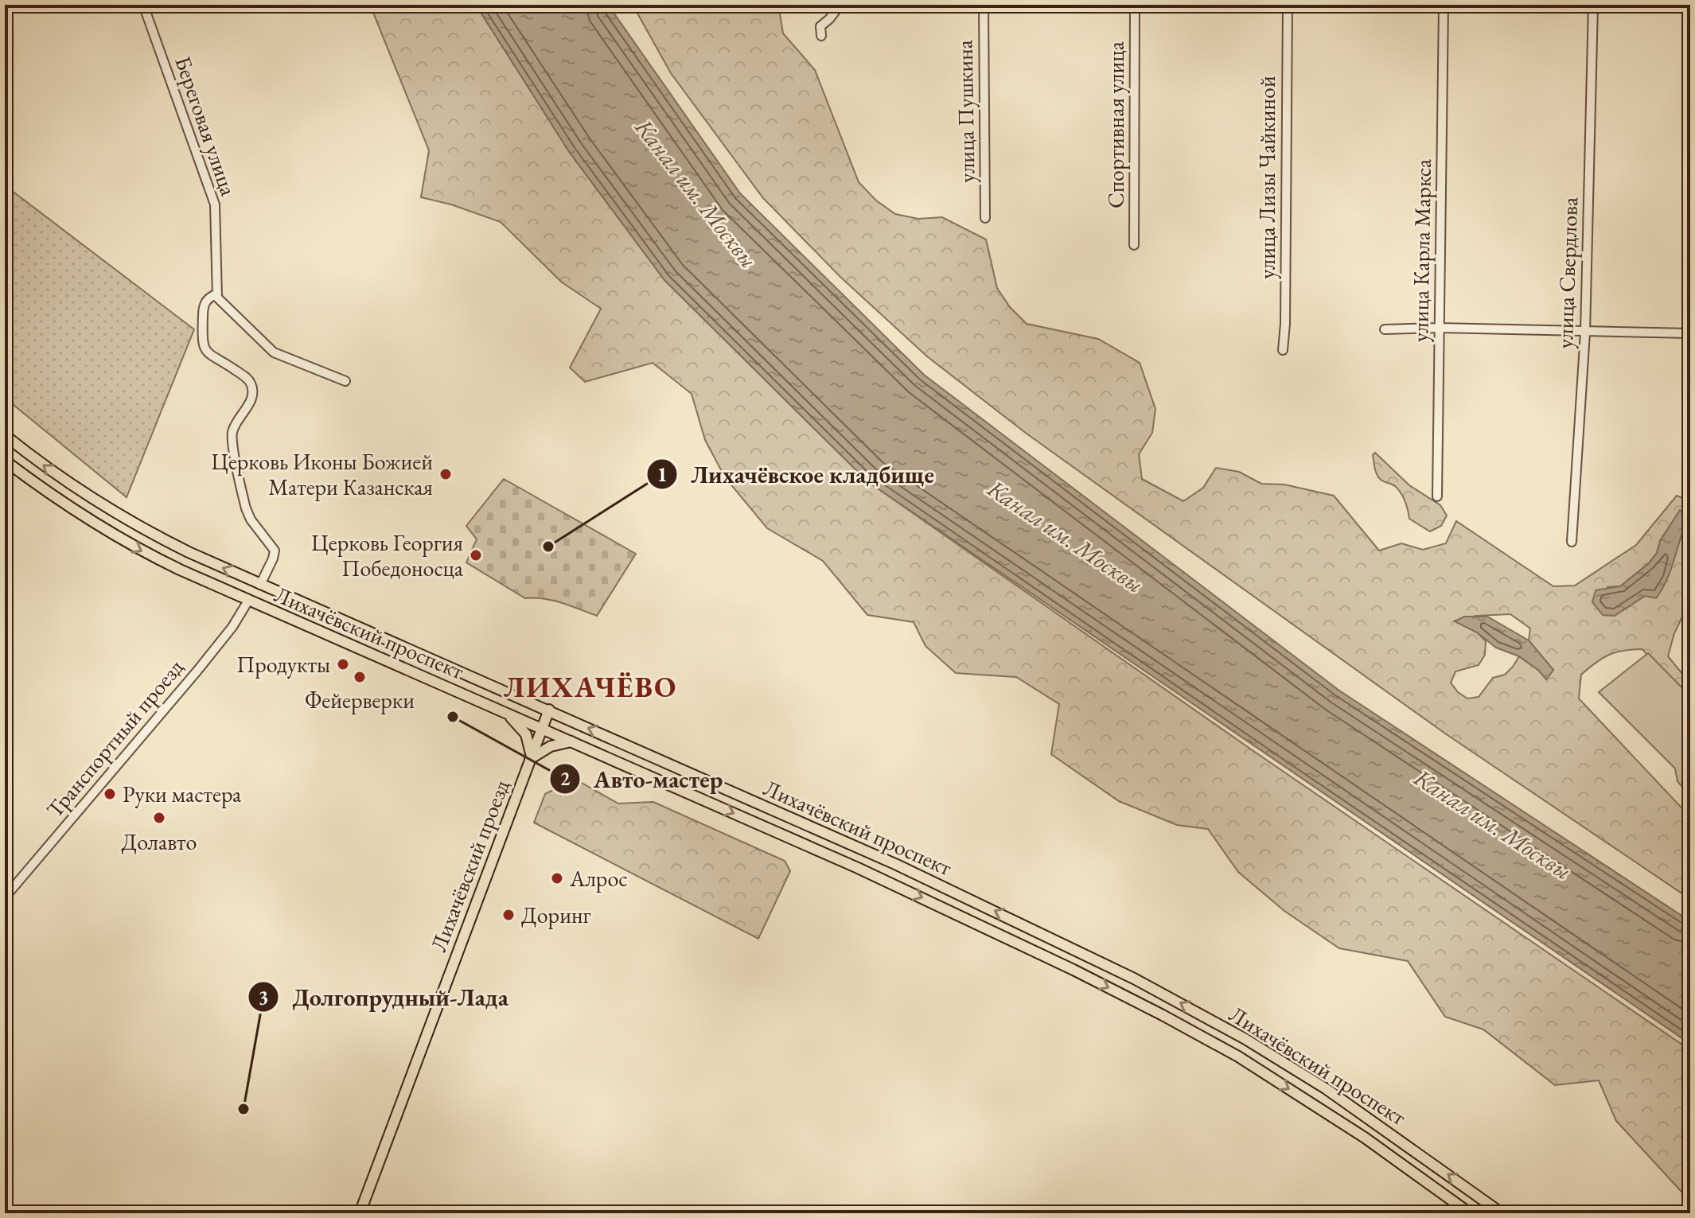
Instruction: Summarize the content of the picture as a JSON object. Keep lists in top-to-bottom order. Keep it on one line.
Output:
{"streets":{"main road":["Лихачёвский проспект","Лихачёвский проезд"],"street":["улица Пушкина","Спортивная улица","Береговая улица","улица Лизы Чайкиной","улица Карла Маркса","улица Свердлова","Транспортный проезд"]},"crossings":[["Лихачёвский проспект","Транспортный проезд"],["Лихачёвский проспект","Лихачёвский проезд"]],"districts":["ЛИХАЧЁВО"],"water":["Канал им. Москвы"],"places":["Церковь Иконы Божией Матери Казанская","Лихачёвское кладбище","Церковь Георгия Победоносца","Продукты","Фейерверки","Авто-мастер","Руки мастера","Долавто","Алрос","Доринг","Долгопрудный-Лада"]}
